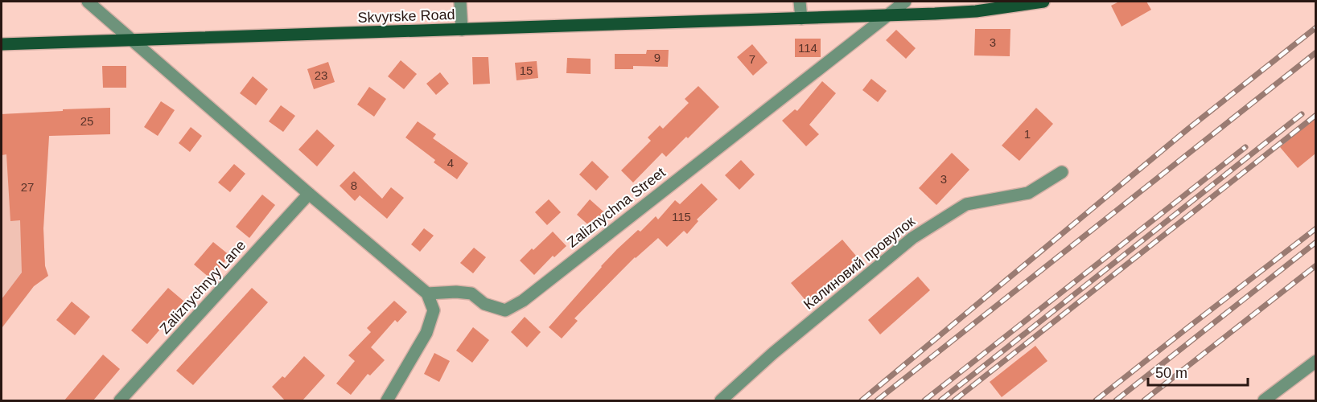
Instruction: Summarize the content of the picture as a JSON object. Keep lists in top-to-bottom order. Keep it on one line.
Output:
{"streets":{"main road":["Skvyrske Road"],"street":["Zaliznychna Street","Калиновий провулок","Zaliznychnyy Lane"]},"crossings":[["Skvyrske Road","Zaliznychna Street"]],"house_numbers":["3","114","9","7","15","23","25","1","4","3","8","27","115"],"scale_bar":"50 m"}
